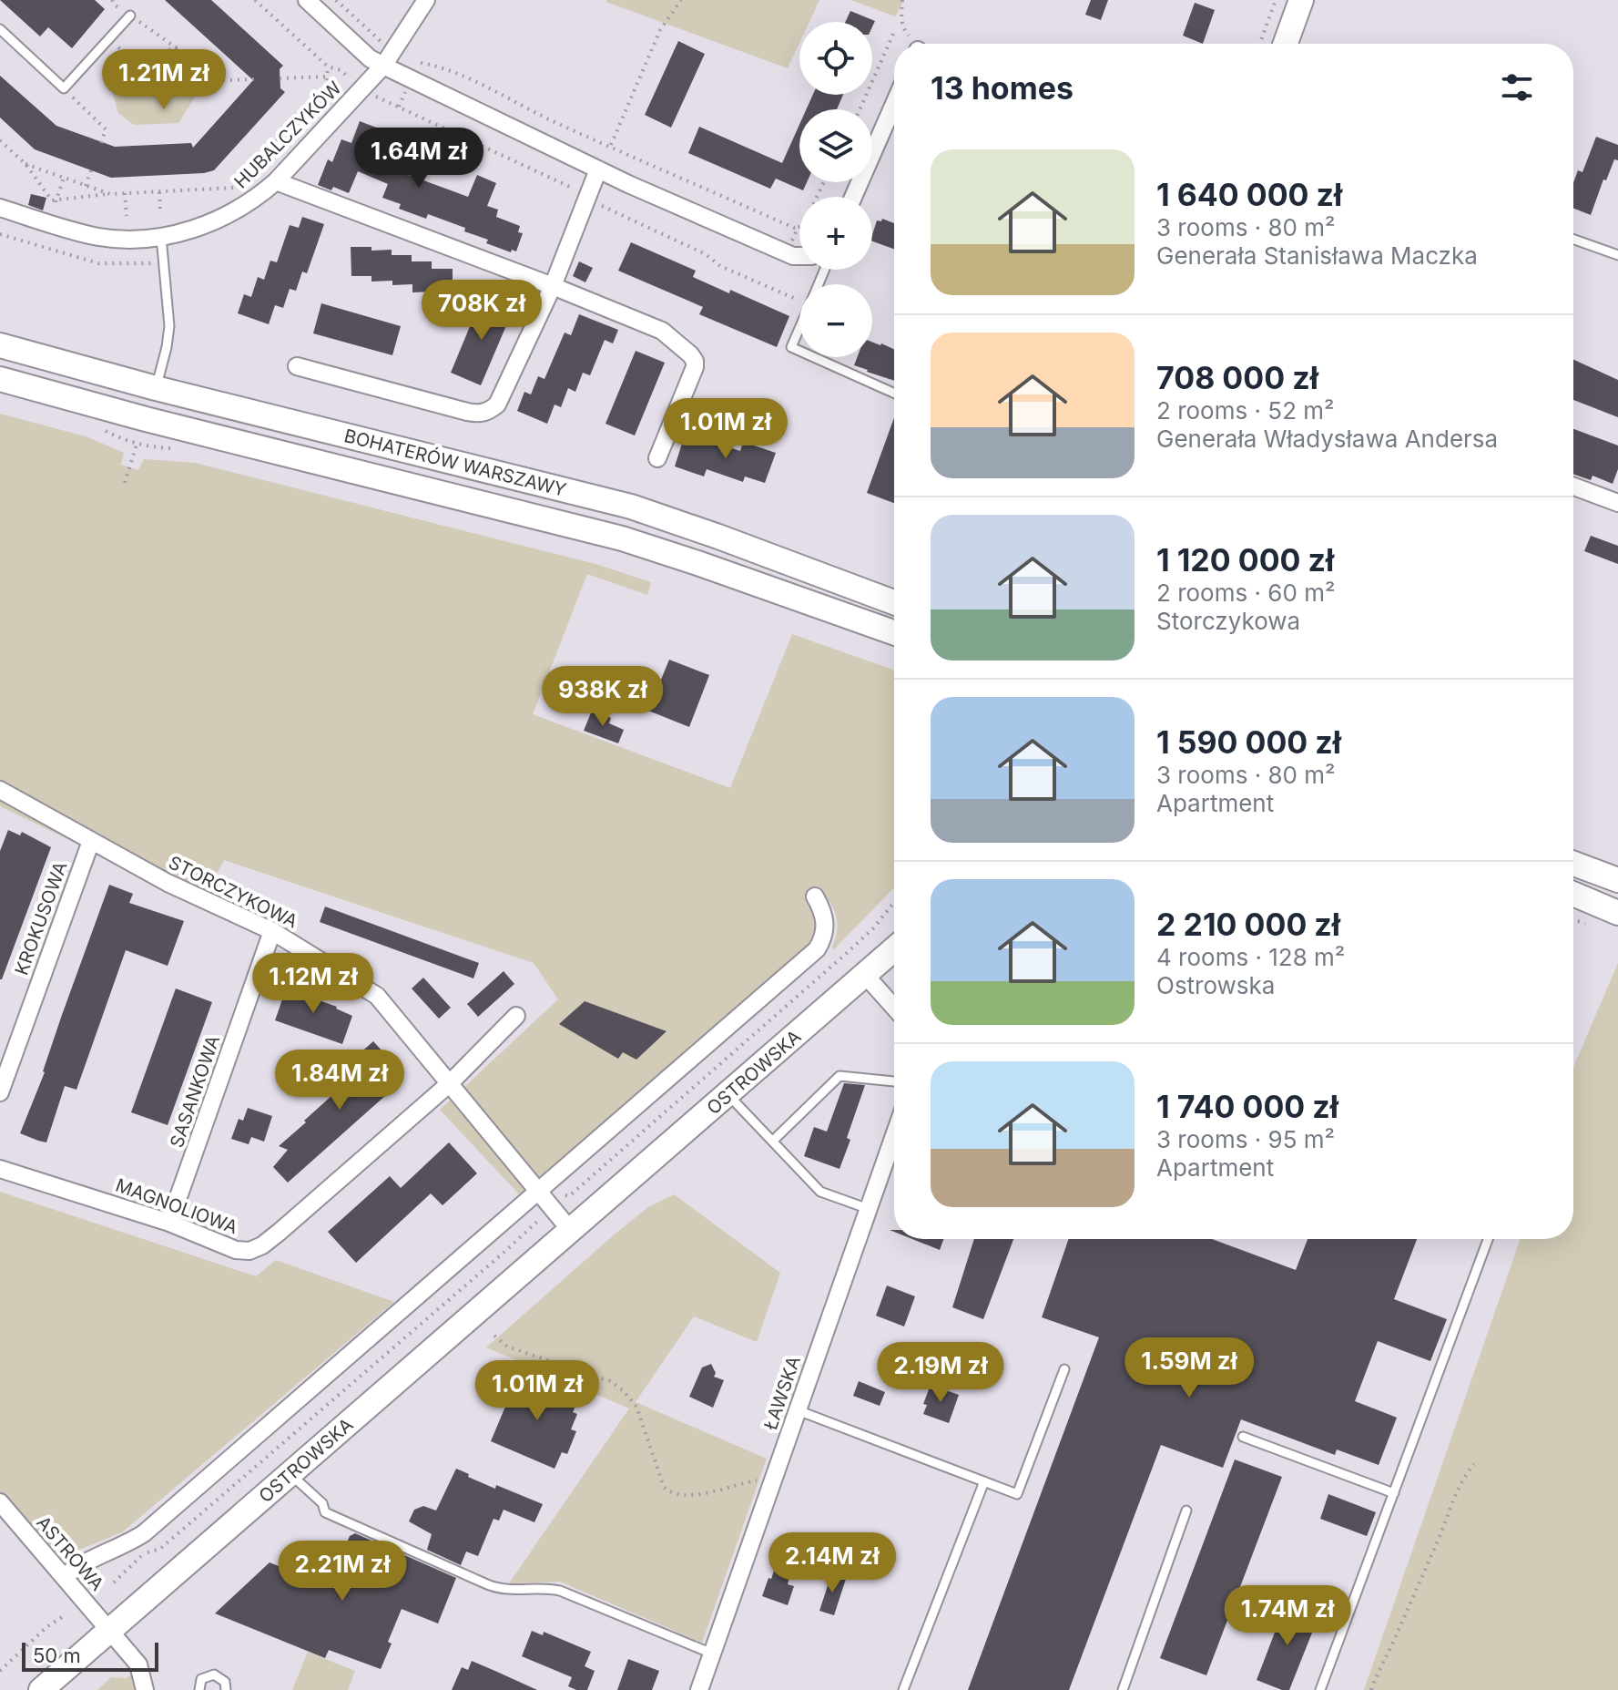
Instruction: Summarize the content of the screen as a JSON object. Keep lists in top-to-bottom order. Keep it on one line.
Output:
{"streets":{"main road":["BOHATERÓW WARSZAWY","OSTROWSKA"],"street":["HUBALCZYKÓW","STORCZYKOWA","KROKUSOWA","SASANKOWA","MAGNOLIOWA","ŁAWSKA","ASTROWA"]},"crossings":[["STORCZYKOWA","KROKUSOWA"],["STORCZYKOWA","SASANKOWA"],["STORCZYKOWA","MAGNOLIOWA"],["OSTROWSKA","ASTROWA"],["SASANKOWA","MAGNOLIOWA"]],"scale_bar":"50 m","page":{"map_buttons":["+","−"],"heading":"13 homes","price":["1.21M zł","1.64M zł","708K zł","1.01M zł","938K zł","1.12M zł","1.84M zł","1.59M zł","2.19M zł","1.01M zł","2.14M zł","2.21M zł","1.74M zł"],"list":[{"name":"1 640 000 zł","note":"3 rooms · 80 m² · Generała Stanisława Maczka"},{"name":"708 000 zł","note":"2 rooms · 52 m² · Generała Władysława Andersa"},{"name":"1 120 000 zł","note":"2 rooms · 60 m² · Storczykowa"},{"name":"1 590 000 zł","note":"3 rooms · 80 m² · Apartment"},{"name":"2 210 000 zł","note":"4 rooms · 128 m² · Ostrowska"},{"name":"1 740 000 zł","note":"3 rooms · 95 m² · Apartment"}],"scale":"50 m"}}
